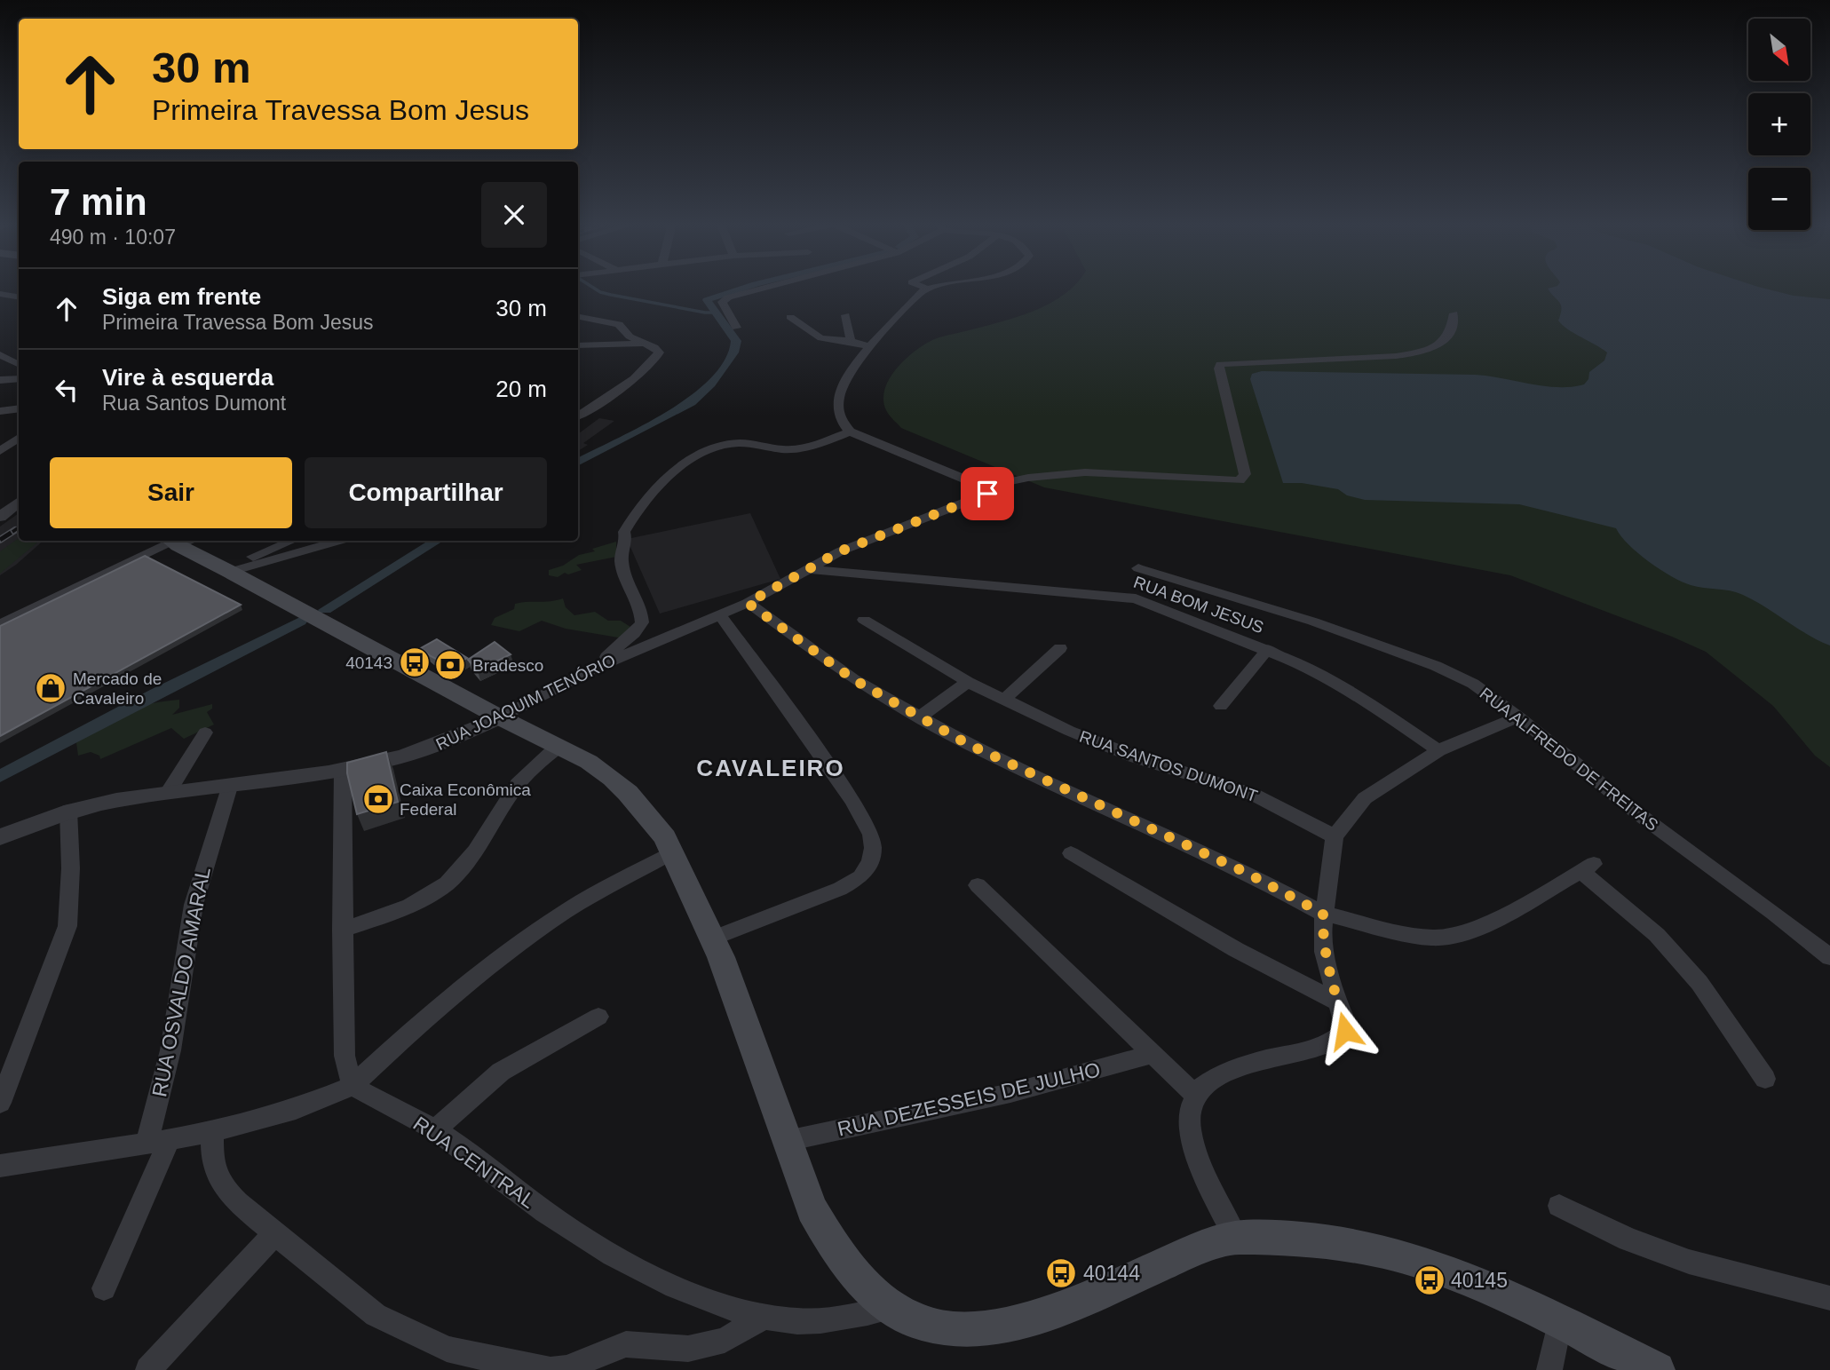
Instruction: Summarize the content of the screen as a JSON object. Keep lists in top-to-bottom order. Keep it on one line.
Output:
{"streets":{"street":["RUA BOM JESUS","RUA JOAQUIM TENÓRIO","RUA ALFREDO DE FREITAS","RUA SANTOS DUMONT","RUA OSVALDO AMARAL","RUA DEZESSEIS DE JULHO","RUA CENTRAL"]},"crossings":[["RUA BOM JESUS","RUA JOAQUIM TENÓRIO"],["RUA JOAQUIM TENÓRIO","RUA OSVALDO AMARAL"]],"districts":["CAVALEIRO"],"places":{"bus stop":["40143","40144","40145"],"bank":["Bradesco","Caixa Econômica Federal"],"shop":["Mercado de Cavaleiro"]},"north":"bottom right","page":{"map_buttons":["+","−"],"turn":["30 m","Primeira Travessa Bom Jesus"],"heading":["7 min","490 m · 10:07"],"list":[{"name":"Siga em frente","note":"Primeira Travessa Bom Jesus","value":"30 m"},{"name":"Vire à esquerda","note":"Rua Santos Dumont","value":"20 m"}],"buttons":["Sair","Compartilhar"]}}
